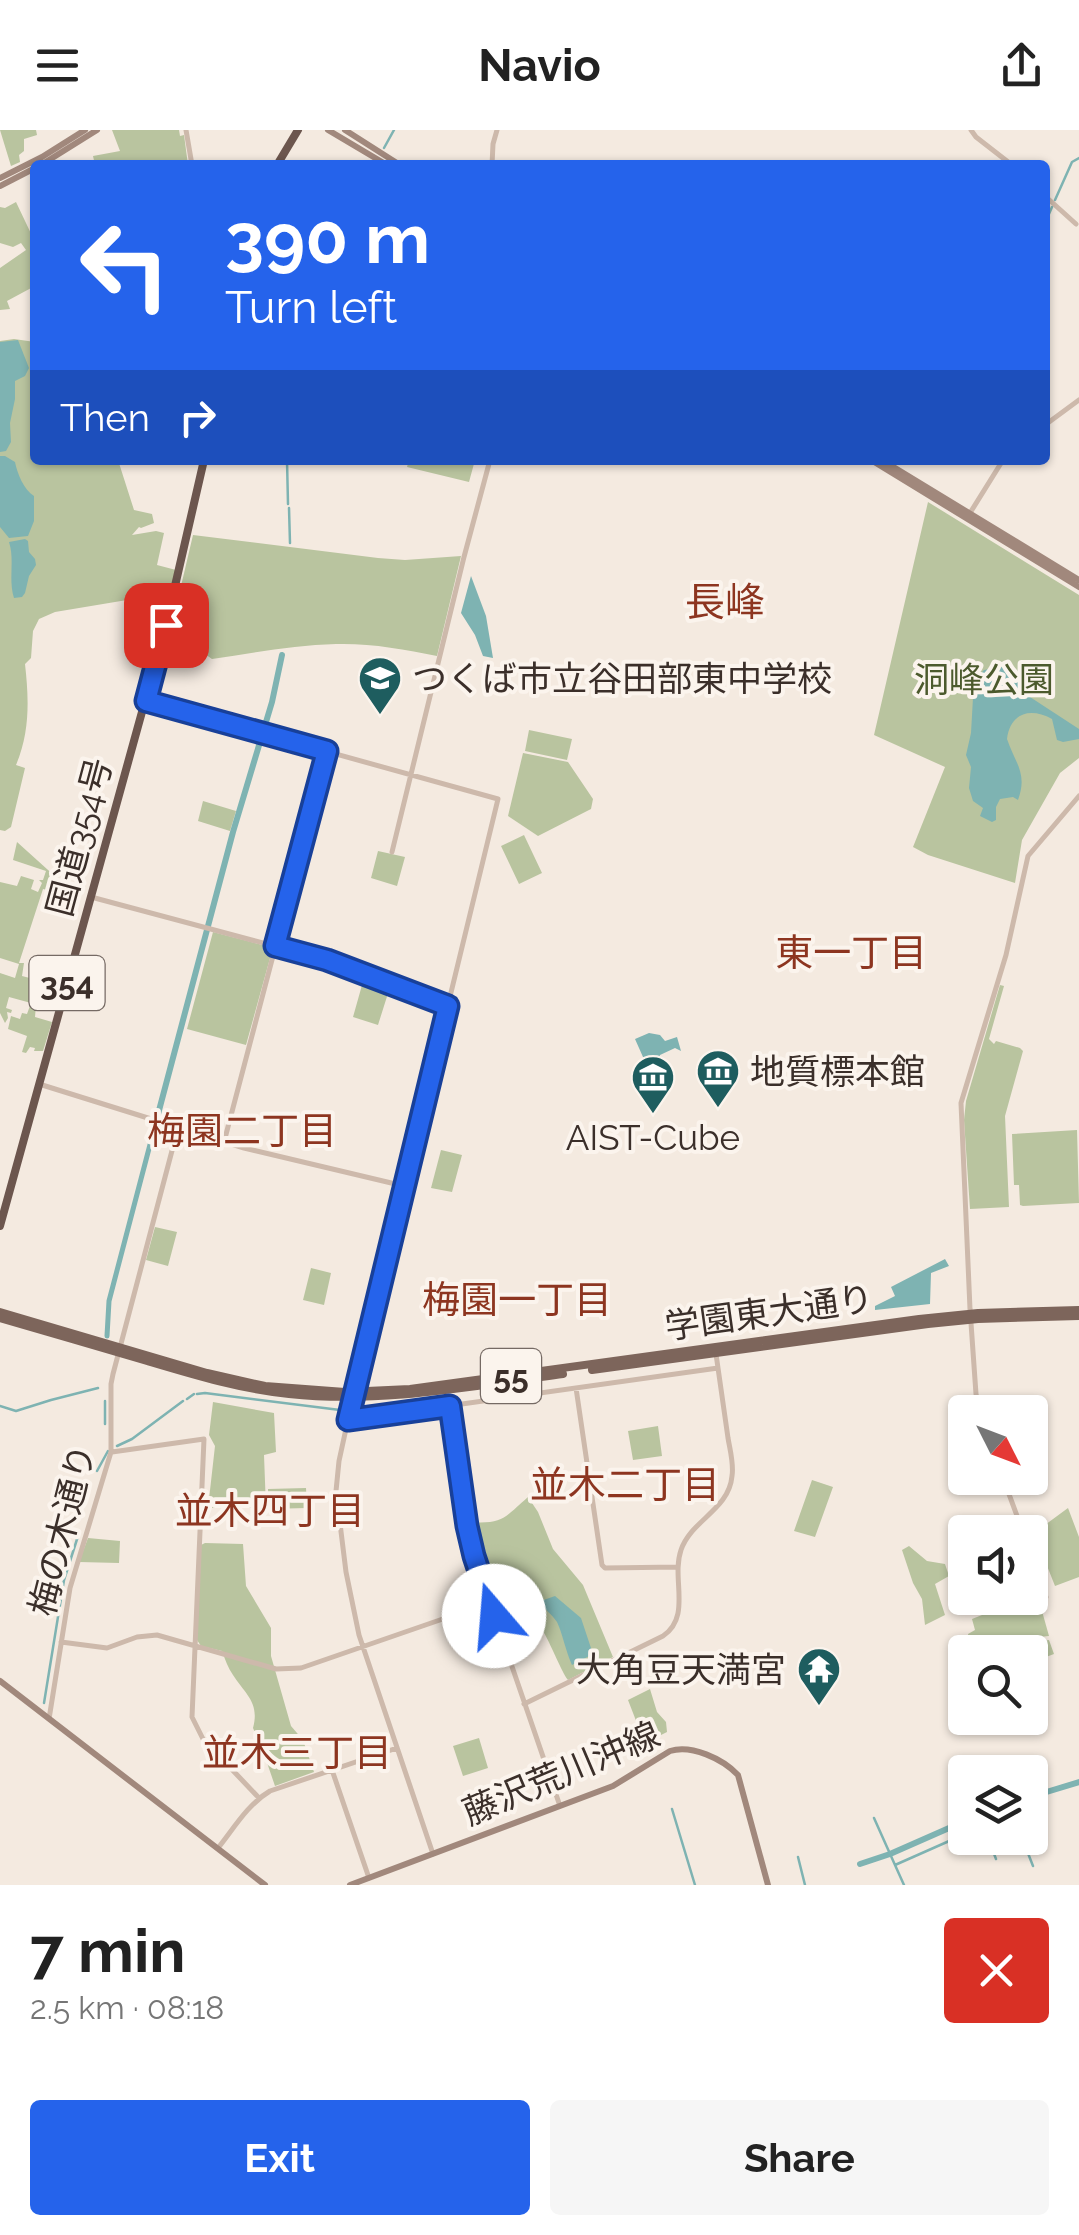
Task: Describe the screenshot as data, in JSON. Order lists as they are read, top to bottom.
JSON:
{
  "streets": {
    "highway": ["国道354号", "354"],
    "main road": ["学園東大通り", "55", "藤沢荒川沖線"],
    "street": ["梅の木通り"]
  },
  "crossings": [
    ["学園東大通り", "梅の木通り"]
  ],
  "districts": [
    "長峰",
    "東一丁目",
    "梅園二丁目",
    "梅園一丁目",
    "並木二丁目",
    "並木四丁目",
    "並木三丁目"
  ],
  "parks": ["洞峰公園"],
  "places": {
    "school or university": ["つくば市立谷田部東中学校"],
    "museum": ["地質標本館", "AIST-Cube"],
    "temple": ["大角豆天満宮"]
  },
  "north": "bottom right",
  "page": {
    "header": "Navio",
    "turn": ["390 m", "Turn left"],
    "then": "Then",
    "heading": ["7 min", "2.5 km · 08:18"],
    "buttons": ["Exit", "Share"]
  }
}
